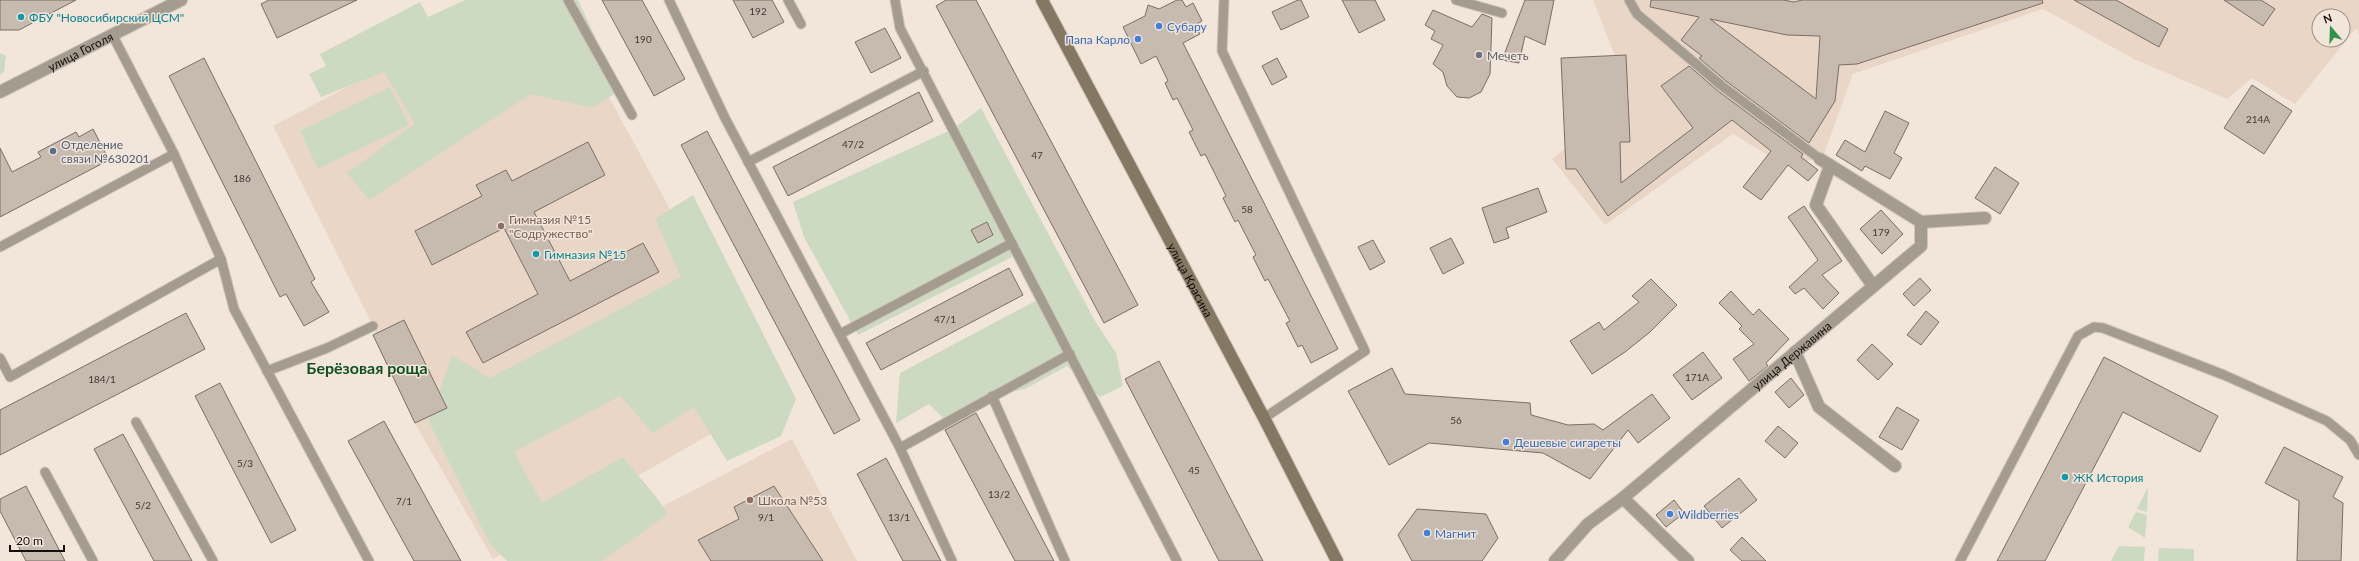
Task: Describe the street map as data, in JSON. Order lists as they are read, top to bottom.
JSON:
{
  "streets": {
    "main road": ["улица Красина"],
    "street": ["улица Гоголя", "улица Державина"]
  },
  "districts": ["Берёзовая роща"],
  "places": [
    "ФБУ \"Новосибирский ЦСМ\"",
    "Субару",
    "Папа Карло",
    "Мечеть",
    "Отделение связи №630201",
    "Гимназия №15 \"Содружество\"",
    "Гимназия №15",
    "Дешевые сигареты",
    "ЖК История",
    "Школа №53",
    "Wildberries",
    "Магнит"
  ],
  "house_numbers": [
    "192",
    "190",
    "214А",
    "47/2",
    "47",
    "186",
    "58",
    "179",
    "47/1",
    "171А",
    "184/1",
    "56",
    "5/3",
    "45",
    "13/2",
    "7/1",
    "5/2",
    "9/1",
    "13/1"
  ],
  "scale_bar": "20 m",
  "north": "top"
}
